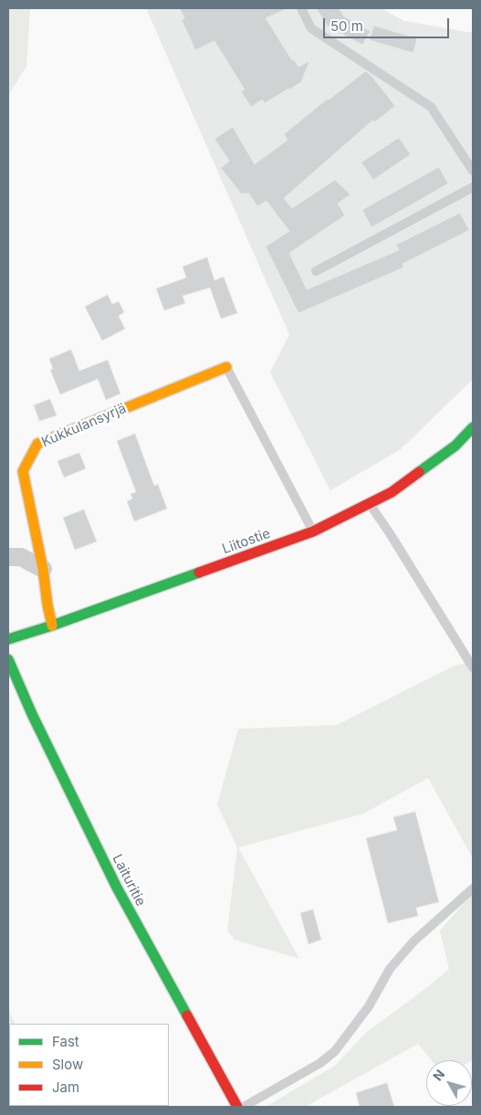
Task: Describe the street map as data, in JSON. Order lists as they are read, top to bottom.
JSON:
{
  "streets": {
    "street": ["Kukkulansyrjä", "Liitostie", "Laituritie"]
  },
  "crossings": [
    ["Kukkulansyrjä", "Liitostie"]
  ],
  "legend": ["Fast", "Slow", "Jam"],
  "scale_bar": "50 m",
  "north": "top left"
}
